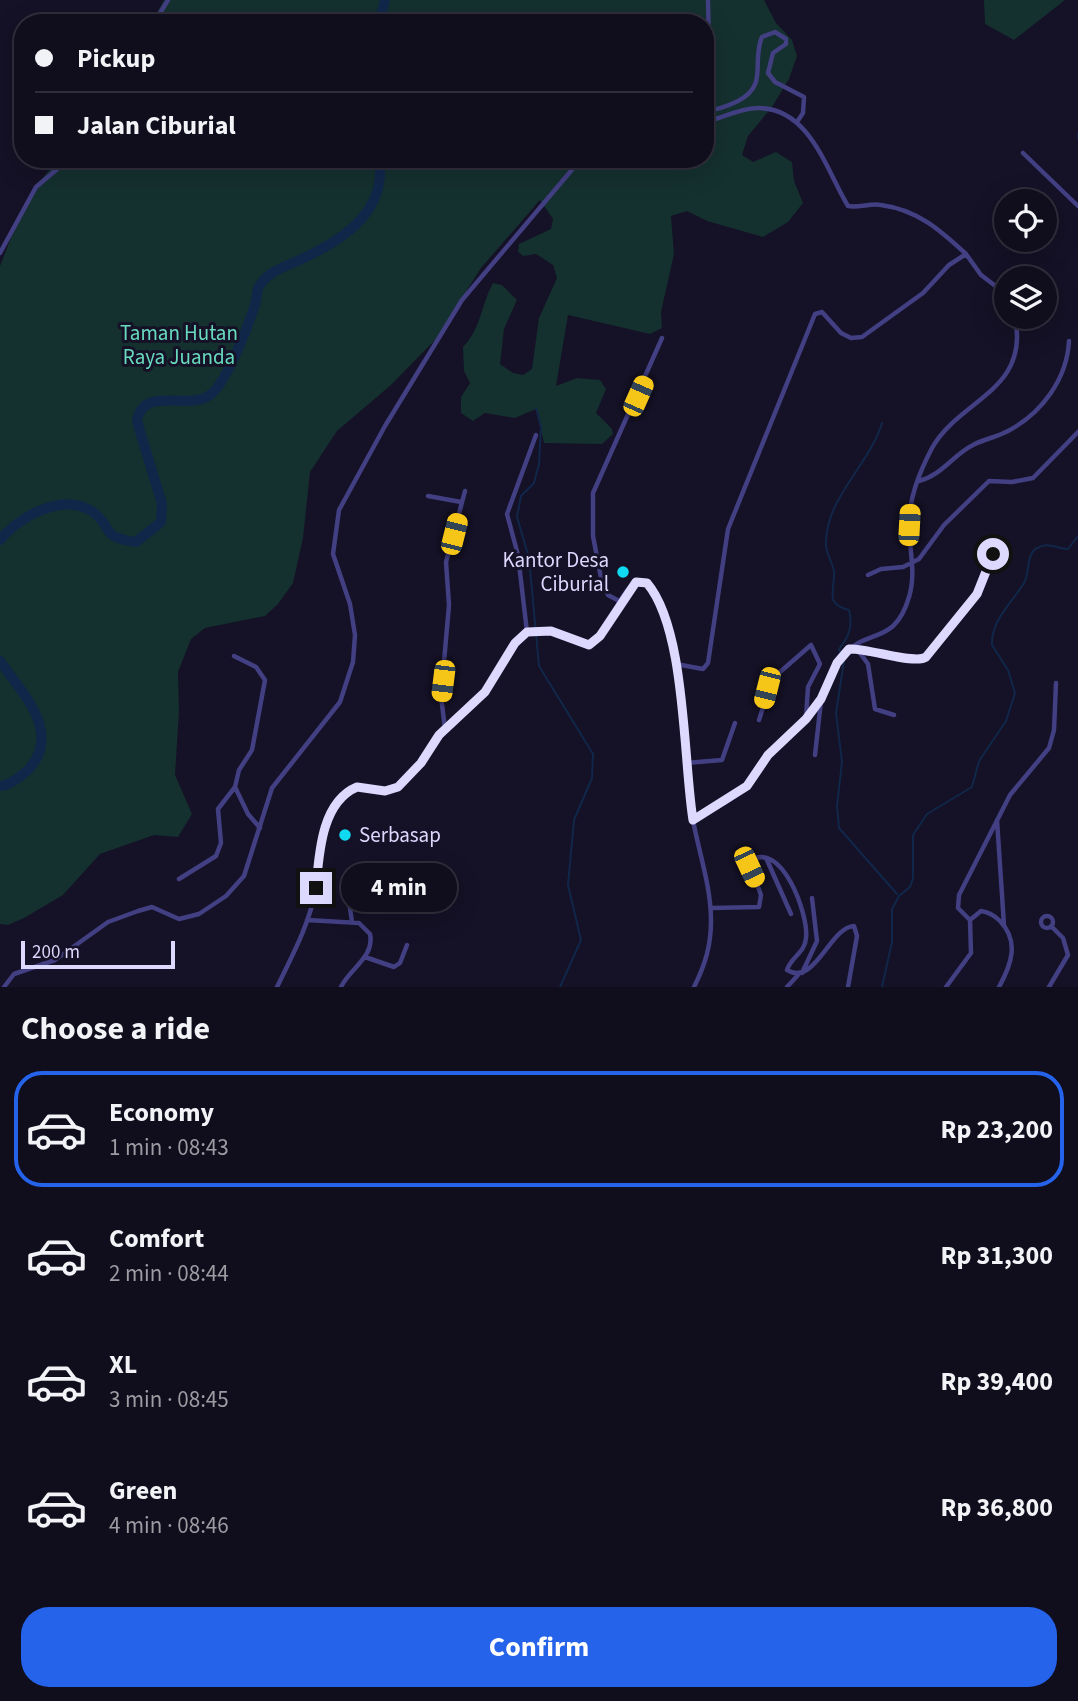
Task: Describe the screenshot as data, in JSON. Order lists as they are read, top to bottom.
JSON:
{
  "parks": ["Taman Hutan Raya Juanda"],
  "places": ["Kantor Desa Ciburial", "Serbasap"],
  "scale_bar": "200 m",
  "page": {
    "banner": ["Pickup", "Jalan Ciburial"],
    "bubble": "4 min",
    "scale": "200 m",
    "heading": "Choose a ride",
    "list": [
      {
        "name": "Economy",
        "note": "1 min · 08:43",
        "value": "Rp 23,200"
      },
      {
        "name": "Comfort",
        "note": "2 min · 08:44",
        "value": "Rp 31,300"
      },
      {
        "name": "XL",
        "note": "3 min · 08:45",
        "value": "Rp 39,400"
      },
      {
        "name": "Green",
        "note": "4 min · 08:46",
        "value": "Rp 36,800"
      }
    ],
    "buttons": "Confirm"
  }
}
